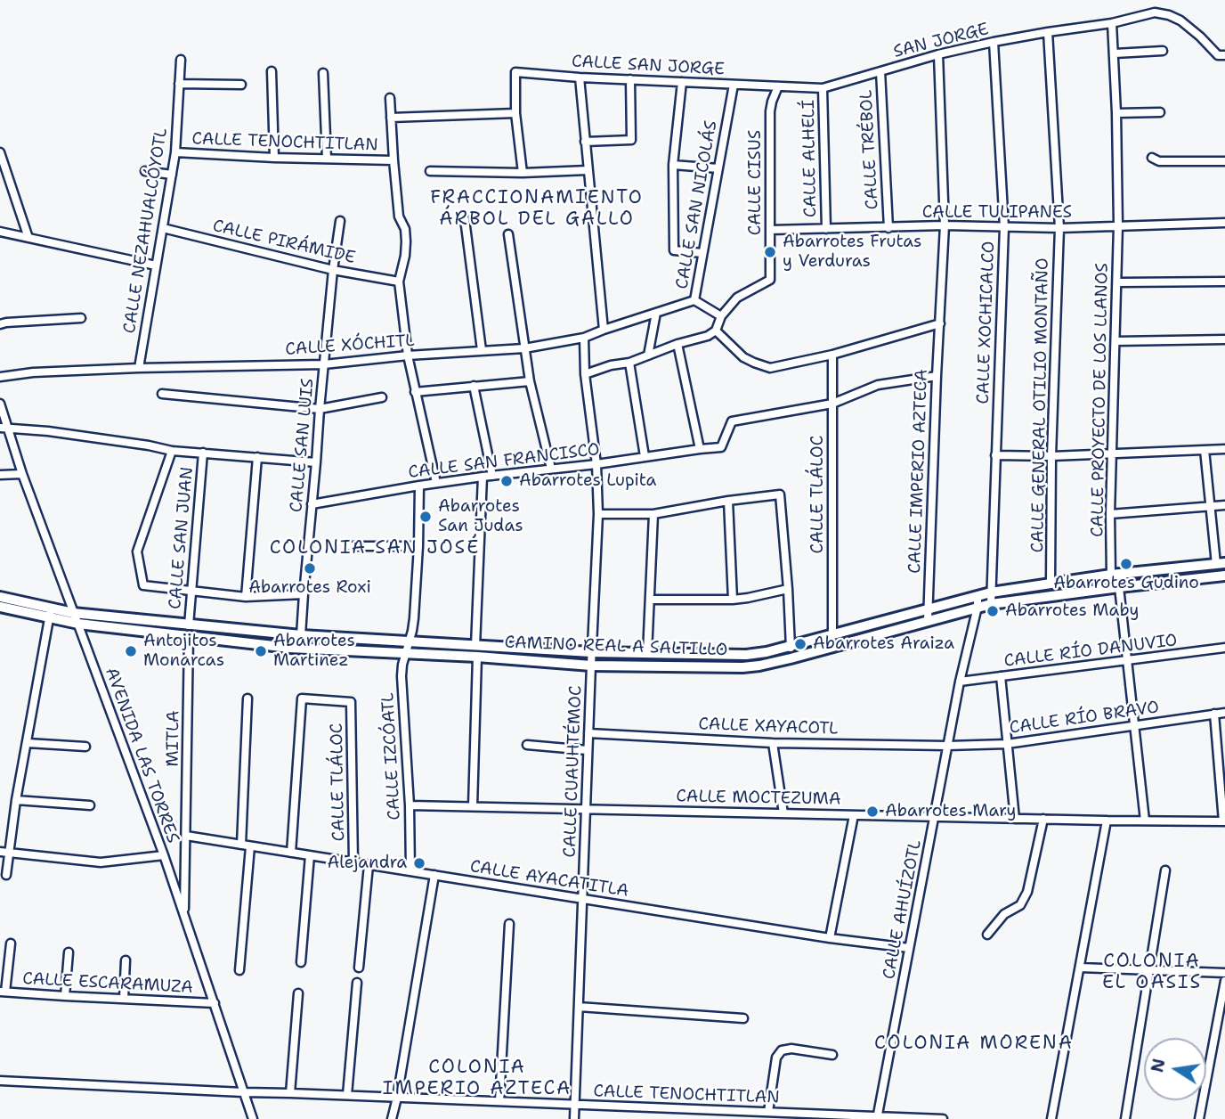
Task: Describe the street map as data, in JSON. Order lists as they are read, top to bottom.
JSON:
{
  "streets": {
    "street": [
      "SAN JORGE",
      "CALLE SAN JORGE",
      "CALLE TENOCHTITLAN",
      "CALLE TRÉBOL",
      "CALLE ALHELÍ",
      "CALLE CISUS",
      "CALLE SAN NICOLÁS",
      "CALLE TULIPANES",
      "CALLE NEZAHUALCÓYOTL",
      "CALLE PIRÁMIDE",
      "CALLE XOCHICALCO",
      "CALLE XÓCHITL",
      "CALLE PROYECTO DE LOS LLANOS",
      "CALLE GENERAL OTILIO MONTAÑO",
      "CALLE SAN LUIS",
      "CALLE SAN FRANCISCO",
      "CALLE IMPERIO AZTECA",
      "CALLE TLÁLOC",
      "CALLE SAN JUAN",
      "CAMINO REAL A SALTILLO",
      "CALLE RÍO DANUVIO",
      "CALLE RÍO BRAVO",
      "CALLE XAYACOTL",
      "MITLA",
      "AVENIDA LAS TORRES",
      "CALLE IZCÓATL",
      "CALLE CUAUHTÉMOC",
      "CALLE MOCTEZUMA",
      "CALLE AYACATITLA",
      "CALLE AHUÍZOTL",
      "CALLE ESCARAMUZA"
    ]
  },
  "crossings": [
    ["SAN JORGE", "CALLE SAN JORGE"],
    ["SAN JORGE", "CALLE TRÉBOL"],
    ["SAN JORGE", "CALLE ALHELÍ"],
    ["SAN JORGE", "CALLE CISUS"],
    ["SAN JORGE", "CALLE XOCHICALCO"],
    ["SAN JORGE", "CALLE PROYECTO DE LOS LLANOS"],
    ["SAN JORGE", "CALLE GENERAL OTILIO MONTAÑO"],
    ["SAN JORGE", "CALLE IMPERIO AZTECA"],
    ["CALLE SAN JORGE", "CALLE CISUS"],
    ["CALLE SAN JORGE", "CALLE SAN NICOLÁS"],
    ["CALLE TENOCHTITLAN", "CALLE NEZAHUALCÓYOTL"],
    ["CALLE TENOCHTITLAN", "AVENIDA LAS TORRES"],
    ["CALLE TENOCHTITLAN", "CALLE CUAUHTÉMOC"],
    ["CALLE TENOCHTITLAN", "CALLE AHUÍZOTL"],
    ["CALLE TRÉBOL", "CALLE TULIPANES"],
    ["CALLE ALHELÍ", "CALLE TULIPANES"],
    ["CALLE CISUS", "CALLE SAN NICOLÁS"],
    ["CALLE CISUS", "CALLE TULIPANES"],
    ["CALLE SAN NICOLÁS", "CALLE XÓCHITL"],
    ["CALLE TULIPANES", "CALLE XOCHICALCO"],
    ["CALLE TULIPANES", "CALLE PROYECTO DE LOS LLANOS"],
    ["CALLE TULIPANES", "CALLE GENERAL OTILIO MONTAÑO"],
    ["CALLE TULIPANES", "CALLE IMPERIO AZTECA"],
    ["CALLE NEZAHUALCÓYOTL", "CALLE PIRÁMIDE"],
    ["CALLE NEZAHUALCÓYOTL", "CALLE XÓCHITL"],
    ["CALLE PIRÁMIDE", "CALLE SAN LUIS"],
    ["CALLE XOCHICALCO", "CAMINO REAL A SALTILLO"],
    ["CALLE XÓCHITL", "CALLE SAN LUIS"],
    ["CALLE XÓCHITL", "CALLE CUAUHTÉMOC"],
    ["CALLE PROYECTO DE LOS LLANOS", "CAMINO REAL A SALTILLO"],
    ["CALLE GENERAL OTILIO MONTAÑO", "CAMINO REAL A SALTILLO"],
    ["CALLE SAN LUIS", "CALLE SAN FRANCISCO"],
    ["CALLE SAN LUIS", "CAMINO REAL A SALTILLO"],
    ["CALLE SAN FRANCISCO", "CALLE TLÁLOC"],
    ["CALLE SAN FRANCISCO", "CALLE IZCÓATL"],
    ["CALLE SAN FRANCISCO", "CALLE CUAUHTÉMOC"],
    ["CALLE IMPERIO AZTECA", "CAMINO REAL A SALTILLO"],
    ["CALLE TLÁLOC", "CAMINO REAL A SALTILLO"],
    ["CALLE TLÁLOC", "CALLE AYACATITLA"],
    ["CALLE SAN JUAN", "CAMINO REAL A SALTILLO"],
    ["CAMINO REAL A SALTILLO", "MITLA"],
    ["CAMINO REAL A SALTILLO", "AVENIDA LAS TORRES"],
    ["CAMINO REAL A SALTILLO", "CALLE IZCÓATL"],
    ["CAMINO REAL A SALTILLO", "CALLE CUAUHTÉMOC"],
    ["CAMINO REAL A SALTILLO", "CALLE AHUÍZOTL"],
    ["CALLE RÍO DANUVIO", "CALLE AHUÍZOTL"],
    ["CALLE RÍO BRAVO", "CALLE XAYACOTL"],
    ["CALLE RÍO BRAVO", "CALLE AHUÍZOTL"],
    ["CALLE XAYACOTL", "CALLE CUAUHTÉMOC"],
    ["CALLE XAYACOTL", "CALLE AHUÍZOTL"],
    ["MITLA", "AVENIDA LAS TORRES"],
    ["MITLA", "CALLE AYACATITLA"],
    ["AVENIDA LAS TORRES", "CALLE ESCARAMUZA"],
    ["CALLE IZCÓATL", "CALLE MOCTEZUMA"],
    ["CALLE IZCÓATL", "CALLE AYACATITLA"],
    ["CALLE CUAUHTÉMOC", "CALLE MOCTEZUMA"],
    ["CALLE CUAUHTÉMOC", "CALLE AYACATITLA"],
    ["CALLE MOCTEZUMA", "CALLE AHUÍZOTL"],
    ["CALLE AYACATITLA", "CALLE AHUÍZOTL"]
  ],
  "districts": [
    "FRACCIONAMIENTO ÁRBOL DEL GALLO",
    "COLONIA SAN JOSÉ",
    "COLONIA EL OASIS",
    "COLONIA MORENA",
    "COLONIA IMPERIO AZTECA"
  ],
  "places": [
    "Abarrotes Frutas y Verduras",
    "Abarrotes Lupita",
    "Abarrotes San Judas",
    "Abarrotes Gudino",
    "Abarrotes Roxi",
    "Abarrotes Maby",
    "Abarrotes Araiza",
    "Antojitos Monarcas",
    "Abarrotes Martinez",
    "Abarrotes Mary",
    "Alejandra"
  ],
  "north": "left"
}
